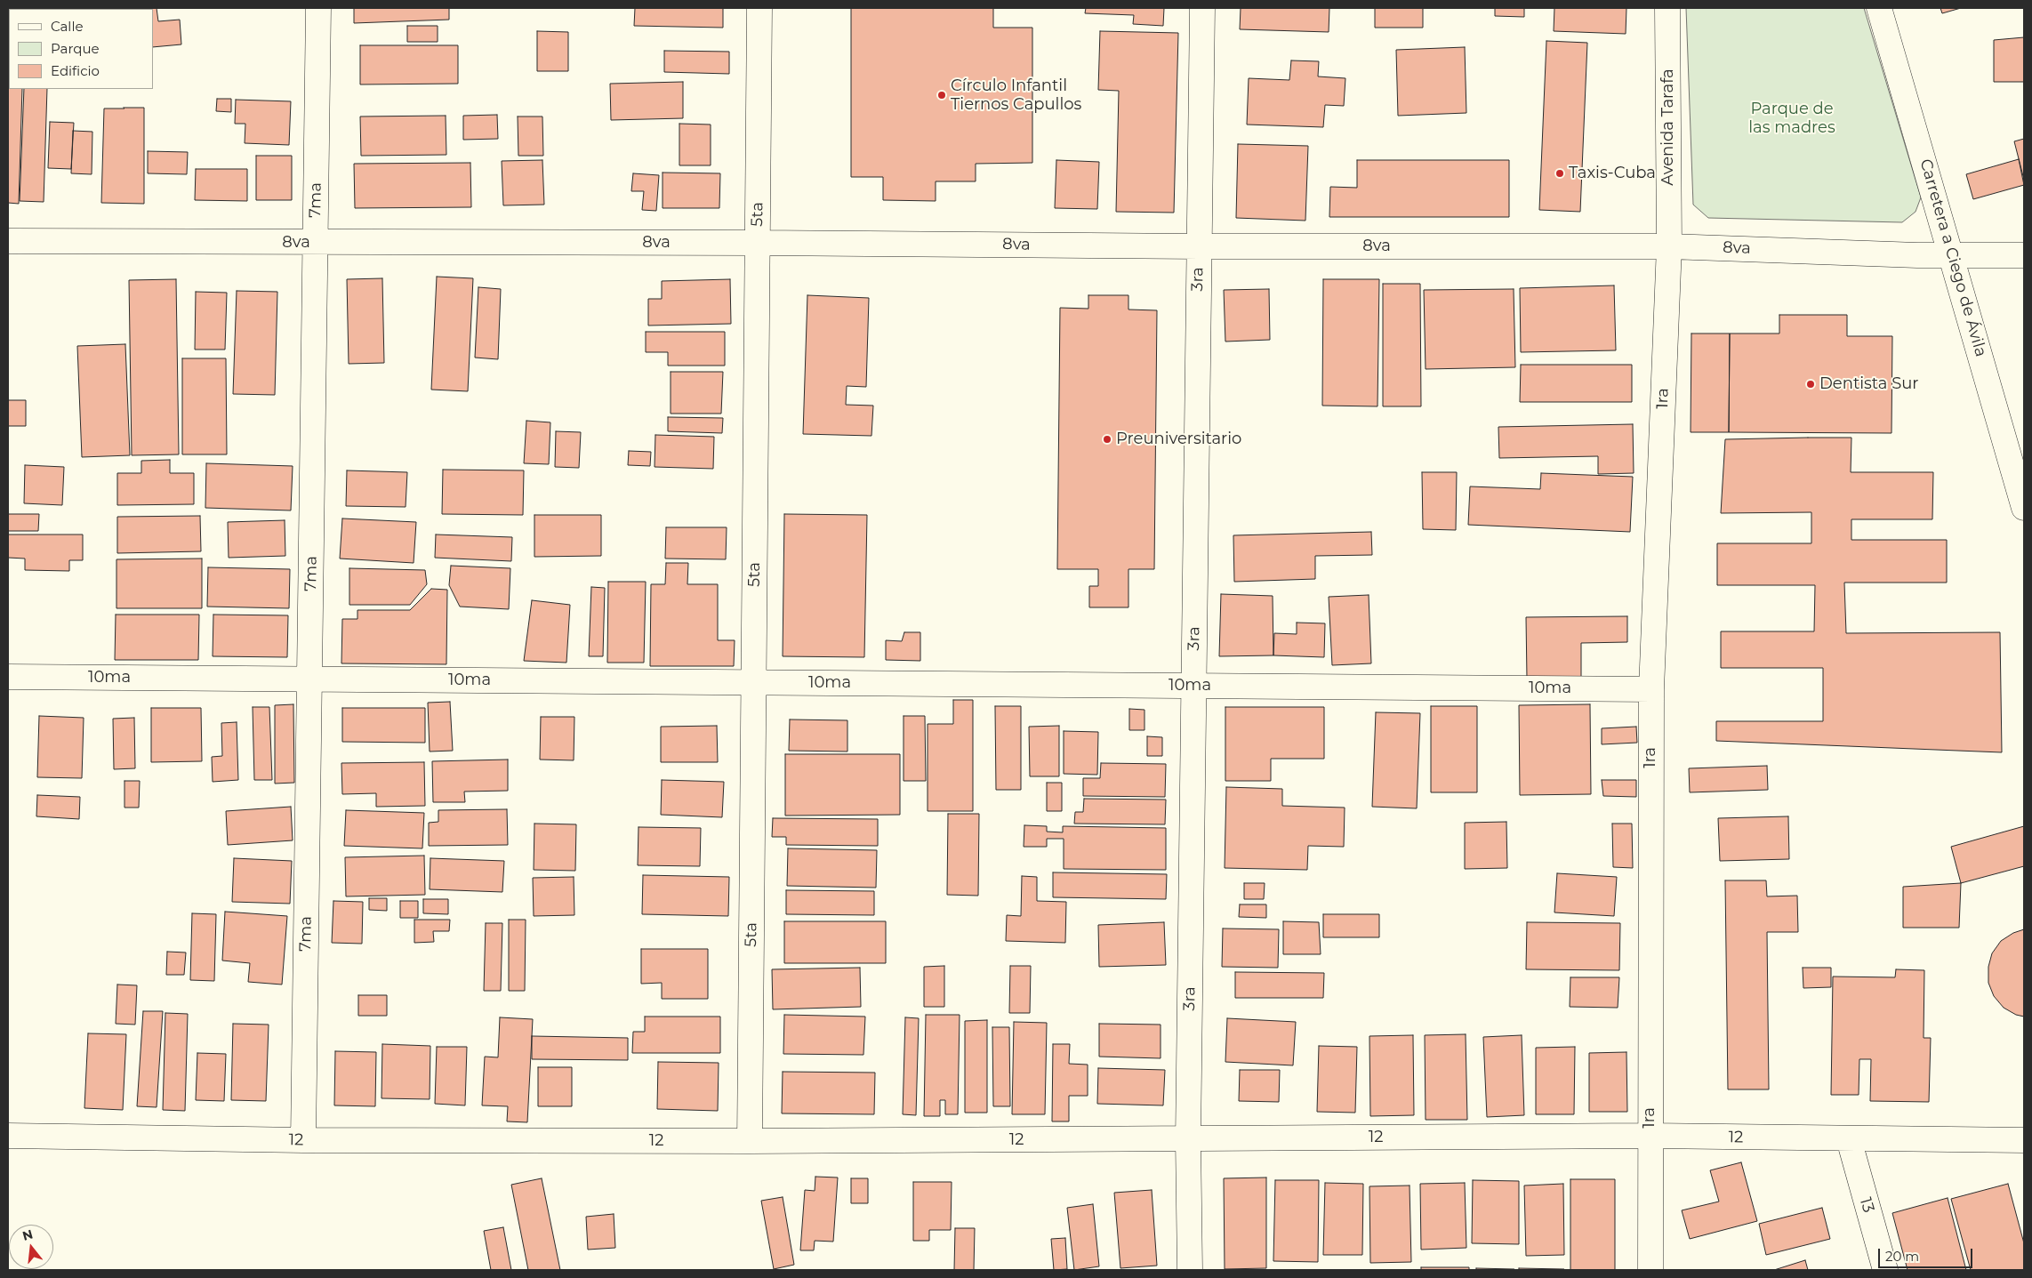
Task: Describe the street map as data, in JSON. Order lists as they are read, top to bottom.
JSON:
{
  "streets": {
    "street": [
      "Avenida Tarafa",
      "7ma",
      "5ta",
      "8va",
      "Carretera a Ciego de Ávila",
      "3ra",
      "1ra",
      "10ma",
      "12",
      "13"
    ]
  },
  "crossings": [
    ["Avenida Tarafa", "8va"],
    ["Avenida Tarafa", "1ra"],
    ["7ma", "8va"],
    ["7ma", "10ma"],
    ["7ma", "12"],
    ["5ta", "8va"],
    ["5ta", "10ma"],
    ["5ta", "12"],
    ["8va", "Carretera a Ciego de Ávila"],
    ["8va", "3ra"],
    ["8va", "1ra"],
    ["3ra", "10ma"],
    ["3ra", "12"],
    ["1ra", "10ma"],
    ["1ra", "12"],
    ["12", "13"]
  ],
  "parks": ["Parque de las madres"],
  "places": [
    "Círculo Infantil Tiernos Capullos",
    "Taxis-Cuba",
    "Dentista Sur",
    "Preuniversitario"
  ],
  "legend": ["Calle", "Parque", "Edificio"],
  "scale_bar": "20 m",
  "north": "top"
}
